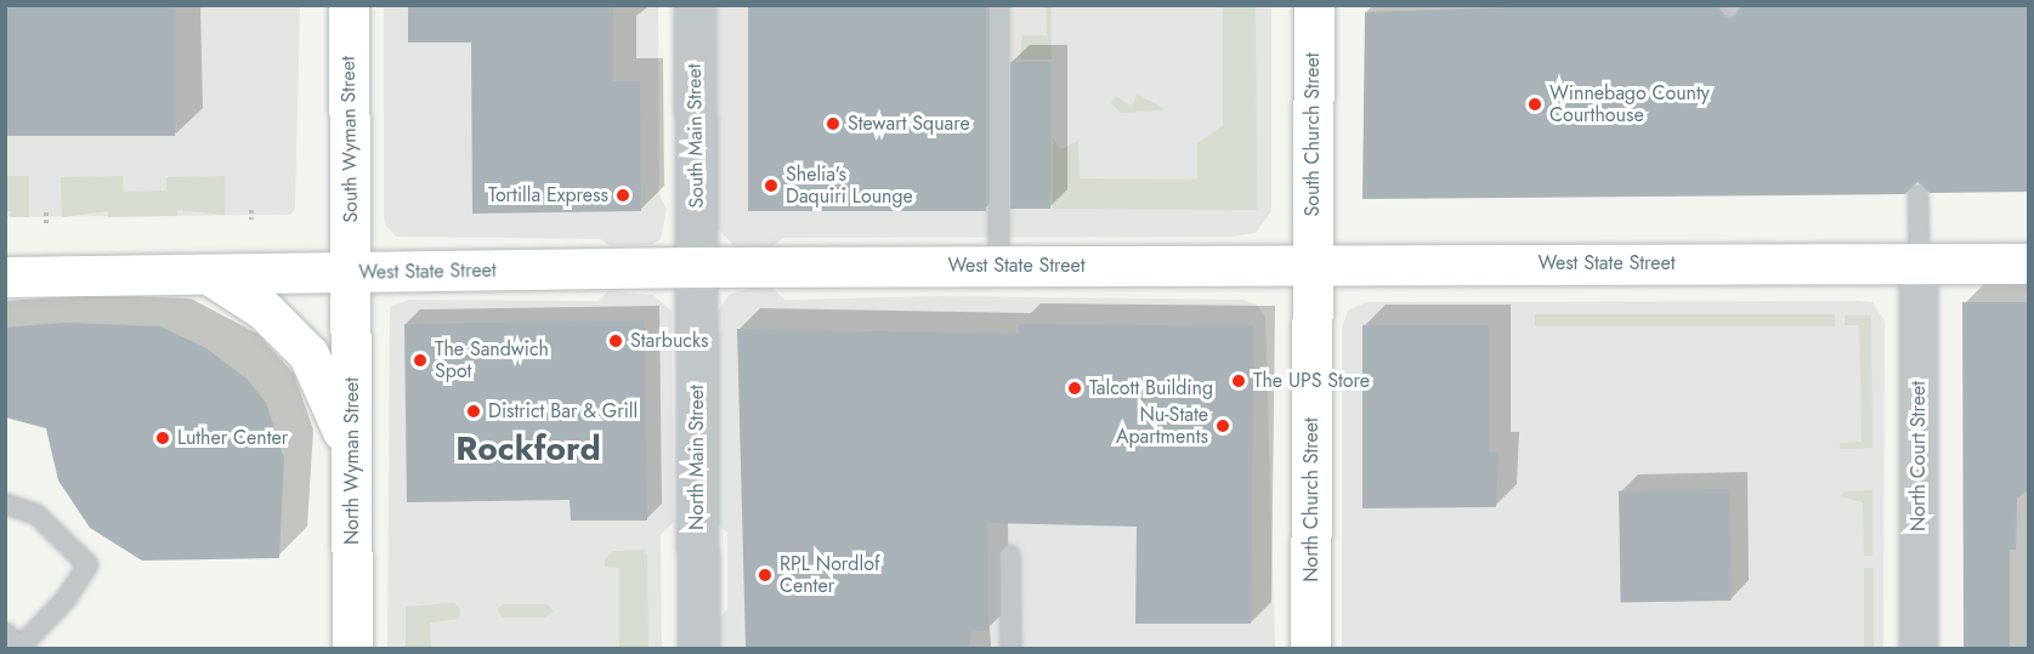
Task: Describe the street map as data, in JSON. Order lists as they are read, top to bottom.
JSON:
{
  "streets": {
    "main road": [
      "South Church Street",
      "South Wyman Street",
      "West State Street",
      "North Wyman Street",
      "North Church Street"
    ],
    "street": ["South Main Street", "North Court Street", "North Main Street"]
  },
  "crossings": [
    ["South Church Street", "West State Street"],
    ["South Church Street", "North Church Street"],
    ["South Main Street", "West State Street"],
    ["South Main Street", "North Main Street"],
    ["South Wyman Street", "West State Street"],
    ["South Wyman Street", "North Wyman Street"],
    ["West State Street", "North Court Street"],
    ["West State Street", "North Main Street"],
    ["West State Street", "North Wyman Street"],
    ["West State Street", "North Church Street"]
  ],
  "districts": ["Rockford"],
  "places": [
    "Winnebago County Courthouse",
    "Stewart Square",
    "Shelia's Daquiri Lounge",
    "Tortilla Express",
    "Starbucks",
    "The Sandwich Spot",
    "The UPS Store",
    "Talcott Building",
    "District Bar & Grill",
    "Nu-State Apartments",
    "Luther Center",
    "RPL Nordlof Center"
  ]
}
